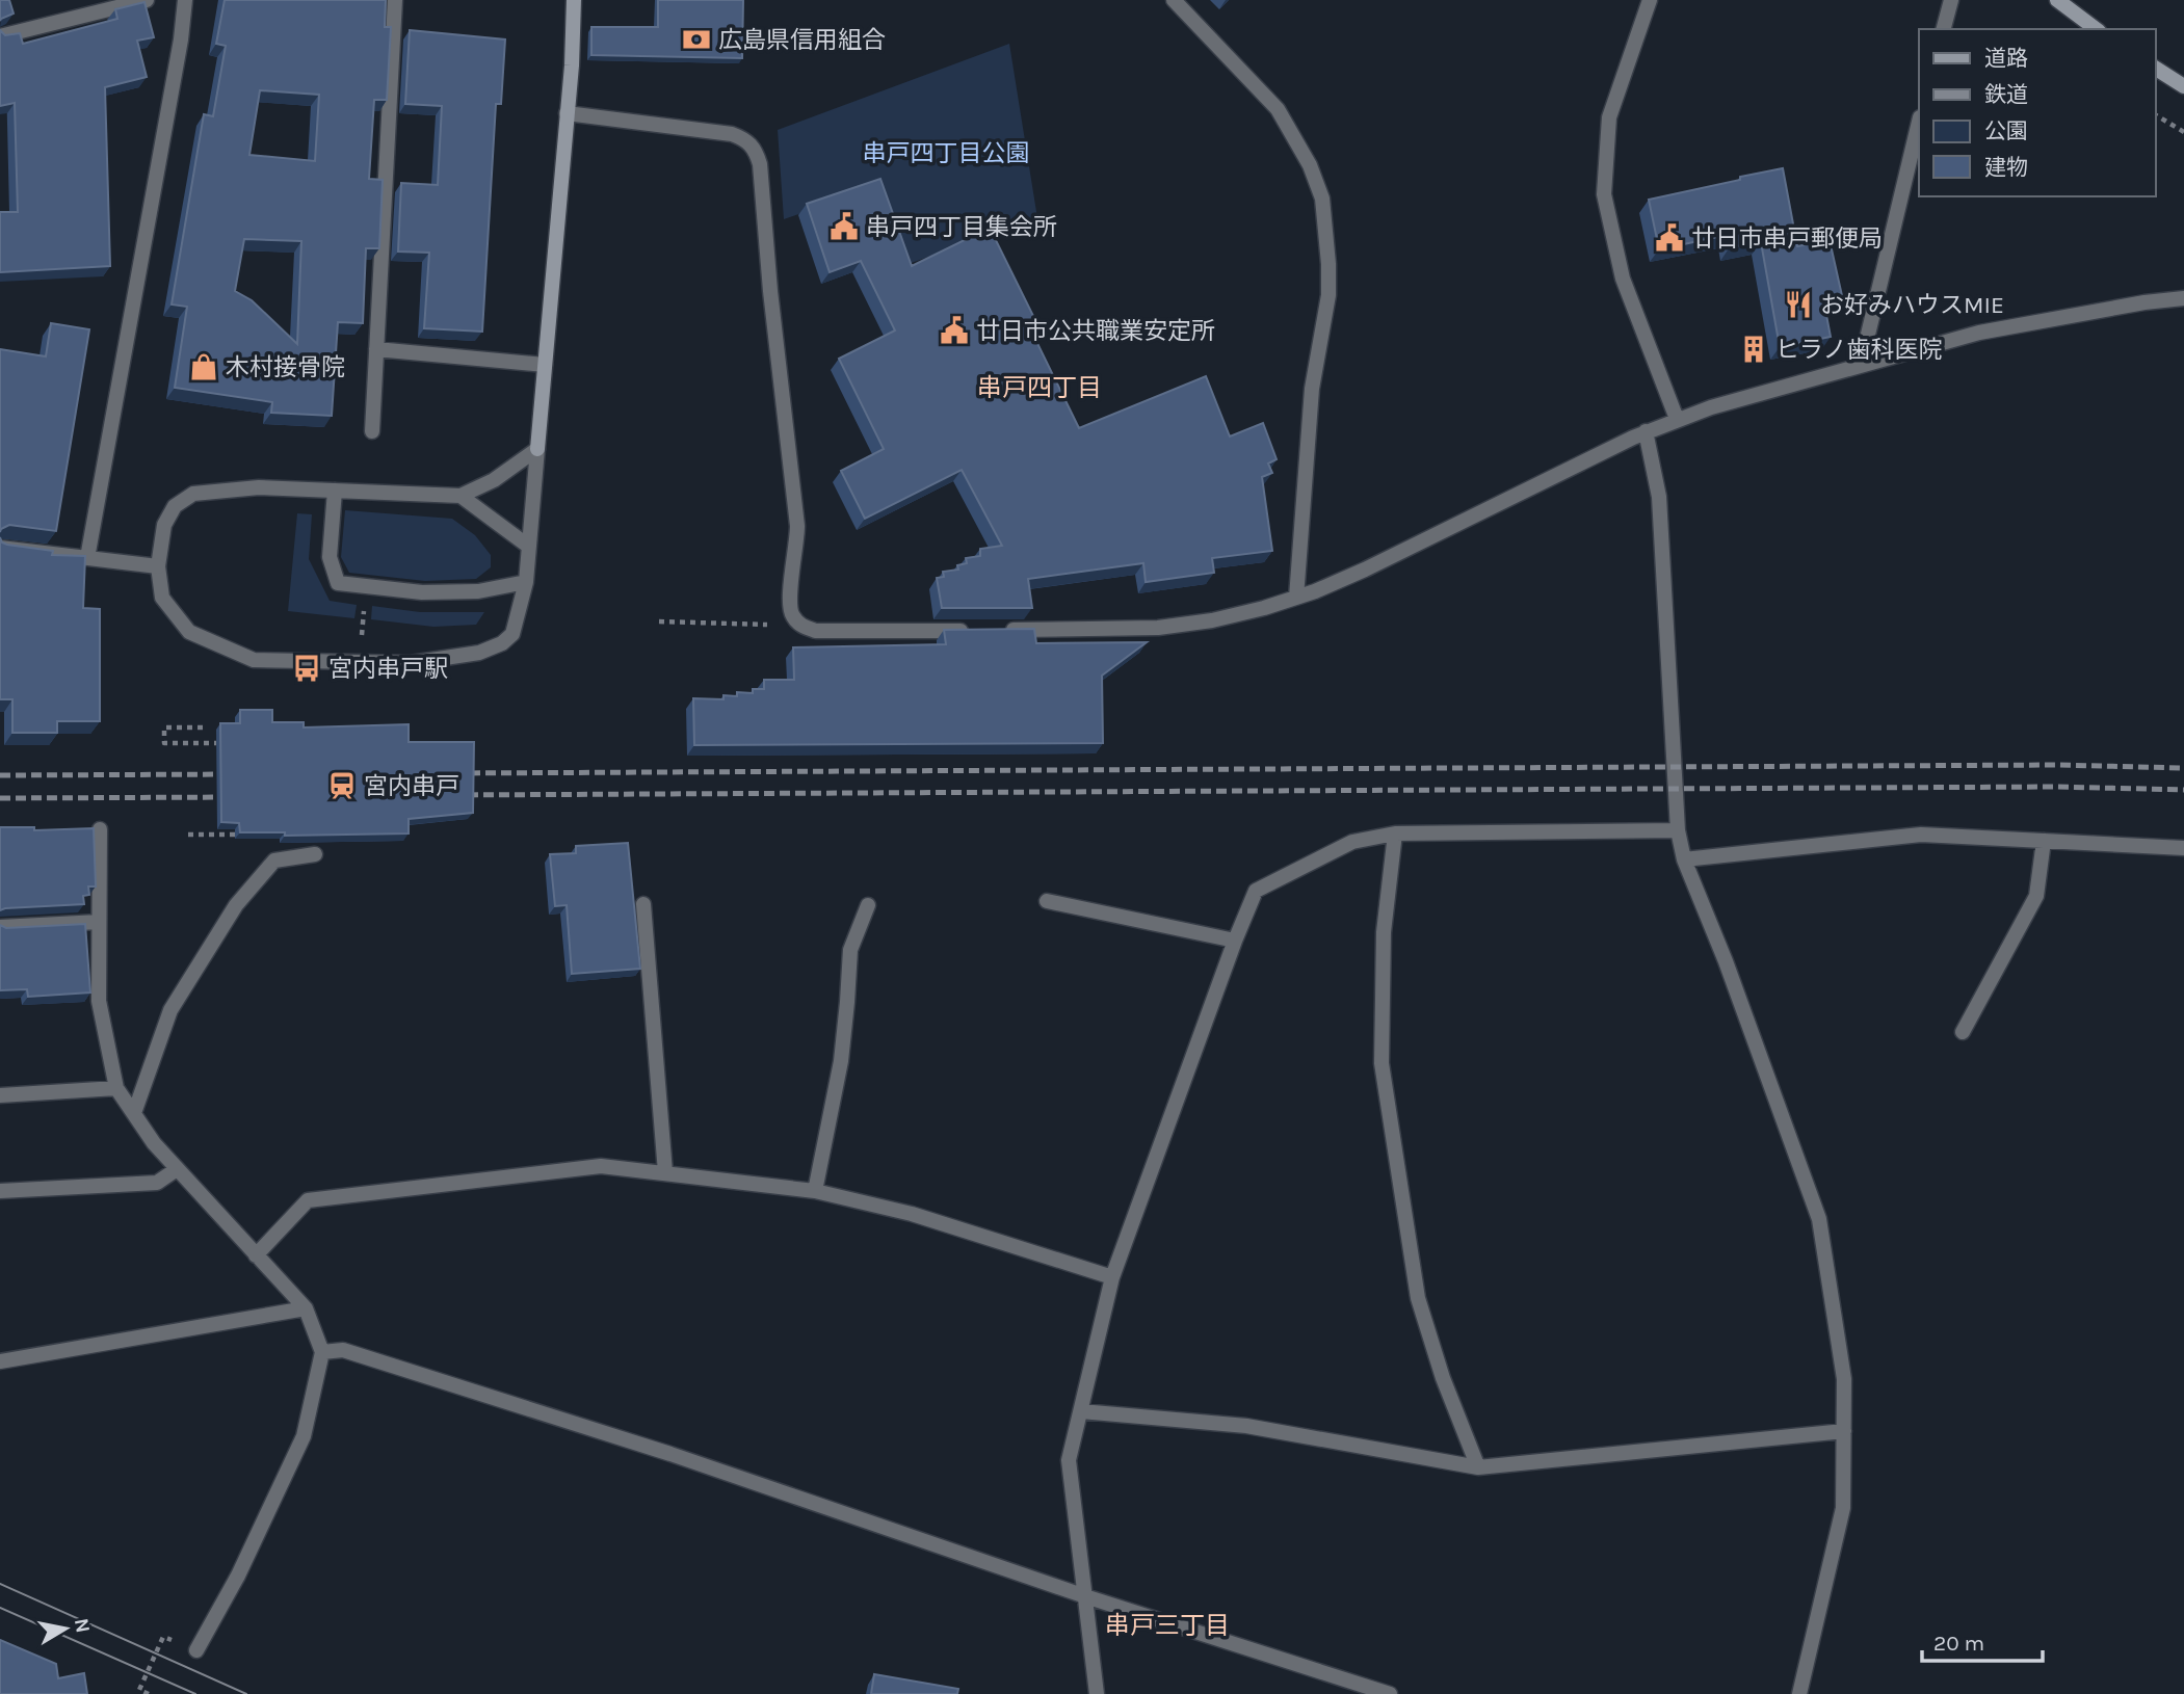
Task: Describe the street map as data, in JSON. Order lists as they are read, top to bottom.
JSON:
{
  "districts": ["串戸四丁目", "串戸三丁目"],
  "parks": ["串戸四丁目公園"],
  "places": {
    "bank": ["広島県信用組合"],
    "public building": ["串戸四丁目集会所", "廿日市串戸郵便局", "廿日市公共職業安定所"],
    "restaurant": ["お好みハウスMIE"],
    "building": ["ヒラノ歯科医院"],
    "shop": ["木村接骨院"],
    "bus stop": ["宮内串戸駅"],
    "station": ["宮内串戸"]
  },
  "legend": [
    "道路",
    "鉄道",
    "公園",
    "建物"
  ],
  "scale_bar": "20 m",
  "north": "right"
}
